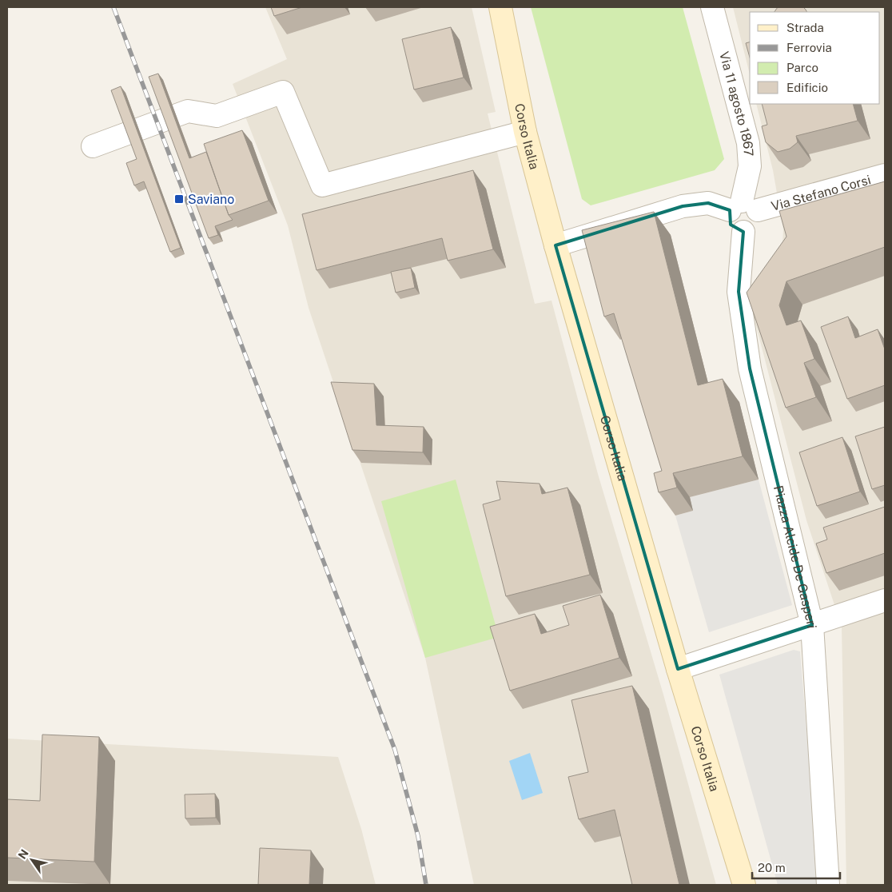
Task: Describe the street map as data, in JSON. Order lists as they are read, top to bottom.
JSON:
{
  "streets": {
    "main road": ["Corso Italia"],
    "street": ["Via 11 agosto 1867", "Via Stefano Corsi", "Piazza Alcide De Gasperi"]
  },
  "crossings": [
    ["Via 11 agosto 1867", "Via Stefano Corsi"],
    ["Via 11 agosto 1867", "Piazza Alcide De Gasperi"],
    ["Via Stefano Corsi", "Piazza Alcide De Gasperi"]
  ],
  "places": {
    "transit": ["Saviano"]
  },
  "legend": [
    "Strada",
    "Ferrovia",
    "Parco",
    "Edificio"
  ],
  "scale_bar": "20 m",
  "north": "top left"
}
